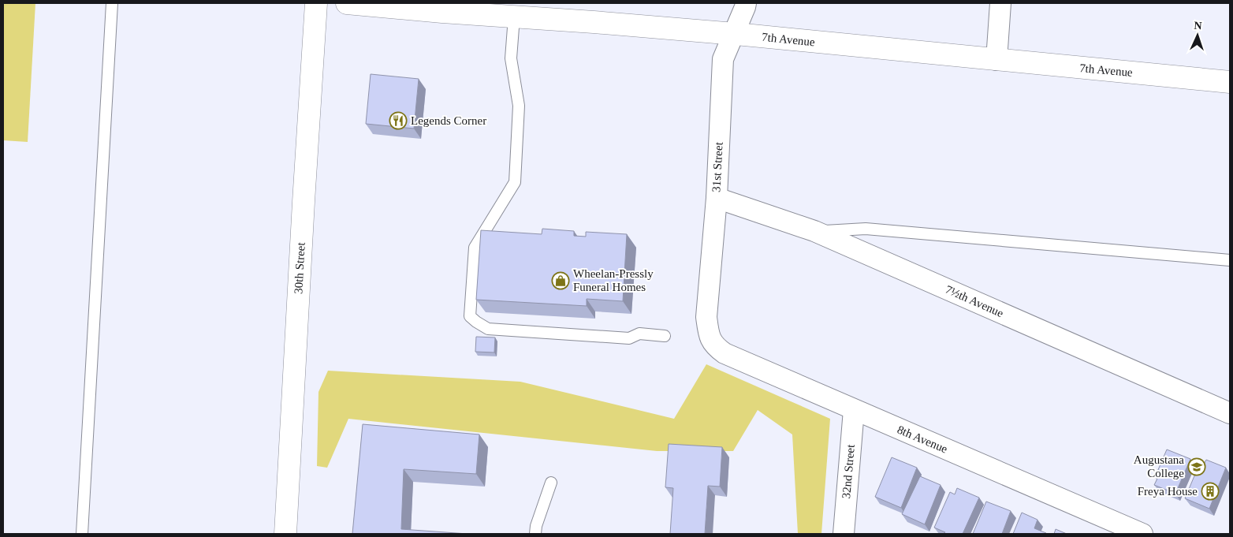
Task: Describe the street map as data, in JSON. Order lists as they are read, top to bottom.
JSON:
{
  "streets": {
    "street": [
      "7th Avenue",
      "31st Street",
      "30th Street",
      "7½th Avenue",
      "8th Avenue",
      "32nd Street"
    ]
  },
  "crossings": [
    ["7th Avenue", "31st Street"],
    ["31st Street", "7½th Avenue"],
    ["31st Street", "8th Avenue"],
    ["8th Avenue", "32nd Street"]
  ],
  "places": {
    "restaurant": ["Legends Corner"],
    "shop": ["Wheelan-Pressly Funeral Homes"],
    "school or university": ["Augustana College"],
    "building": ["Freya House"]
  },
  "north": "top"
}
